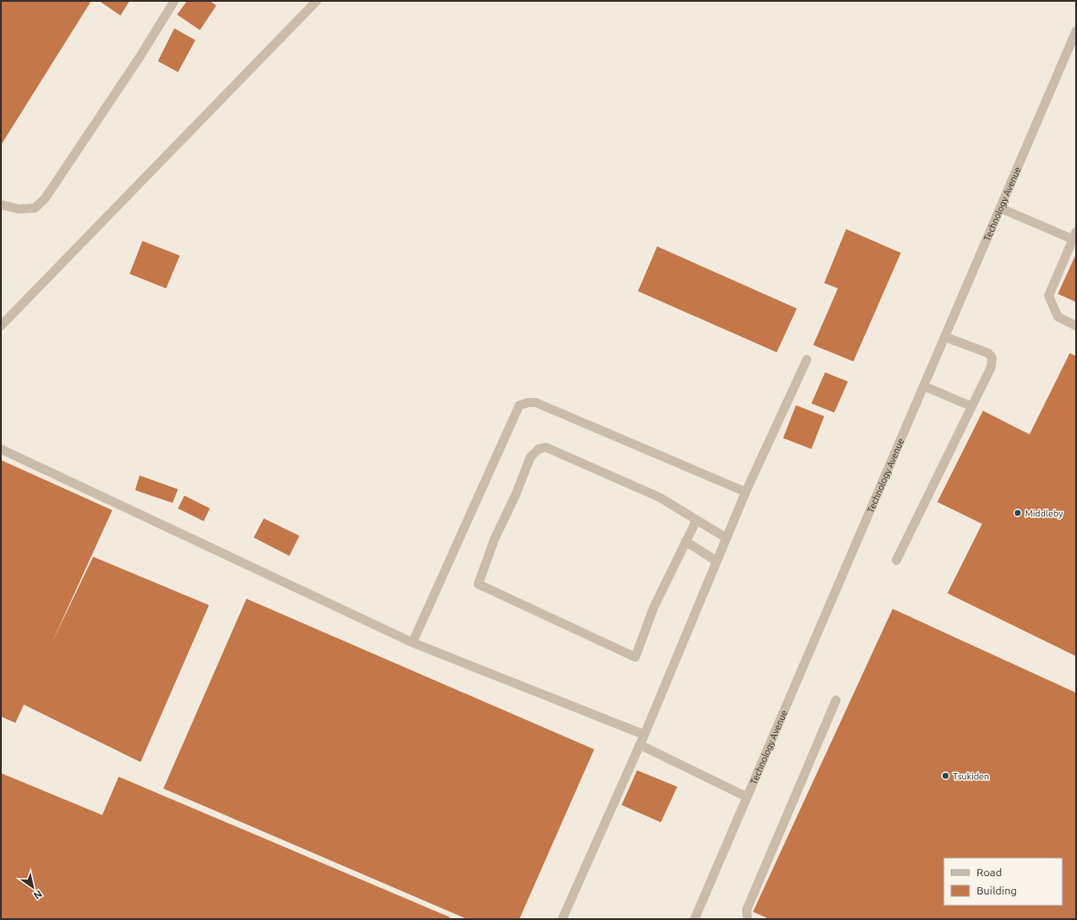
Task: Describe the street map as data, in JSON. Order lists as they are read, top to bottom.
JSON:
{
  "streets": {
    "street": ["Technology Avenue"]
  },
  "places": ["Middleby", "Tsukiden"],
  "legend": ["Road", "Building"],
  "north": "bottom right"
}
